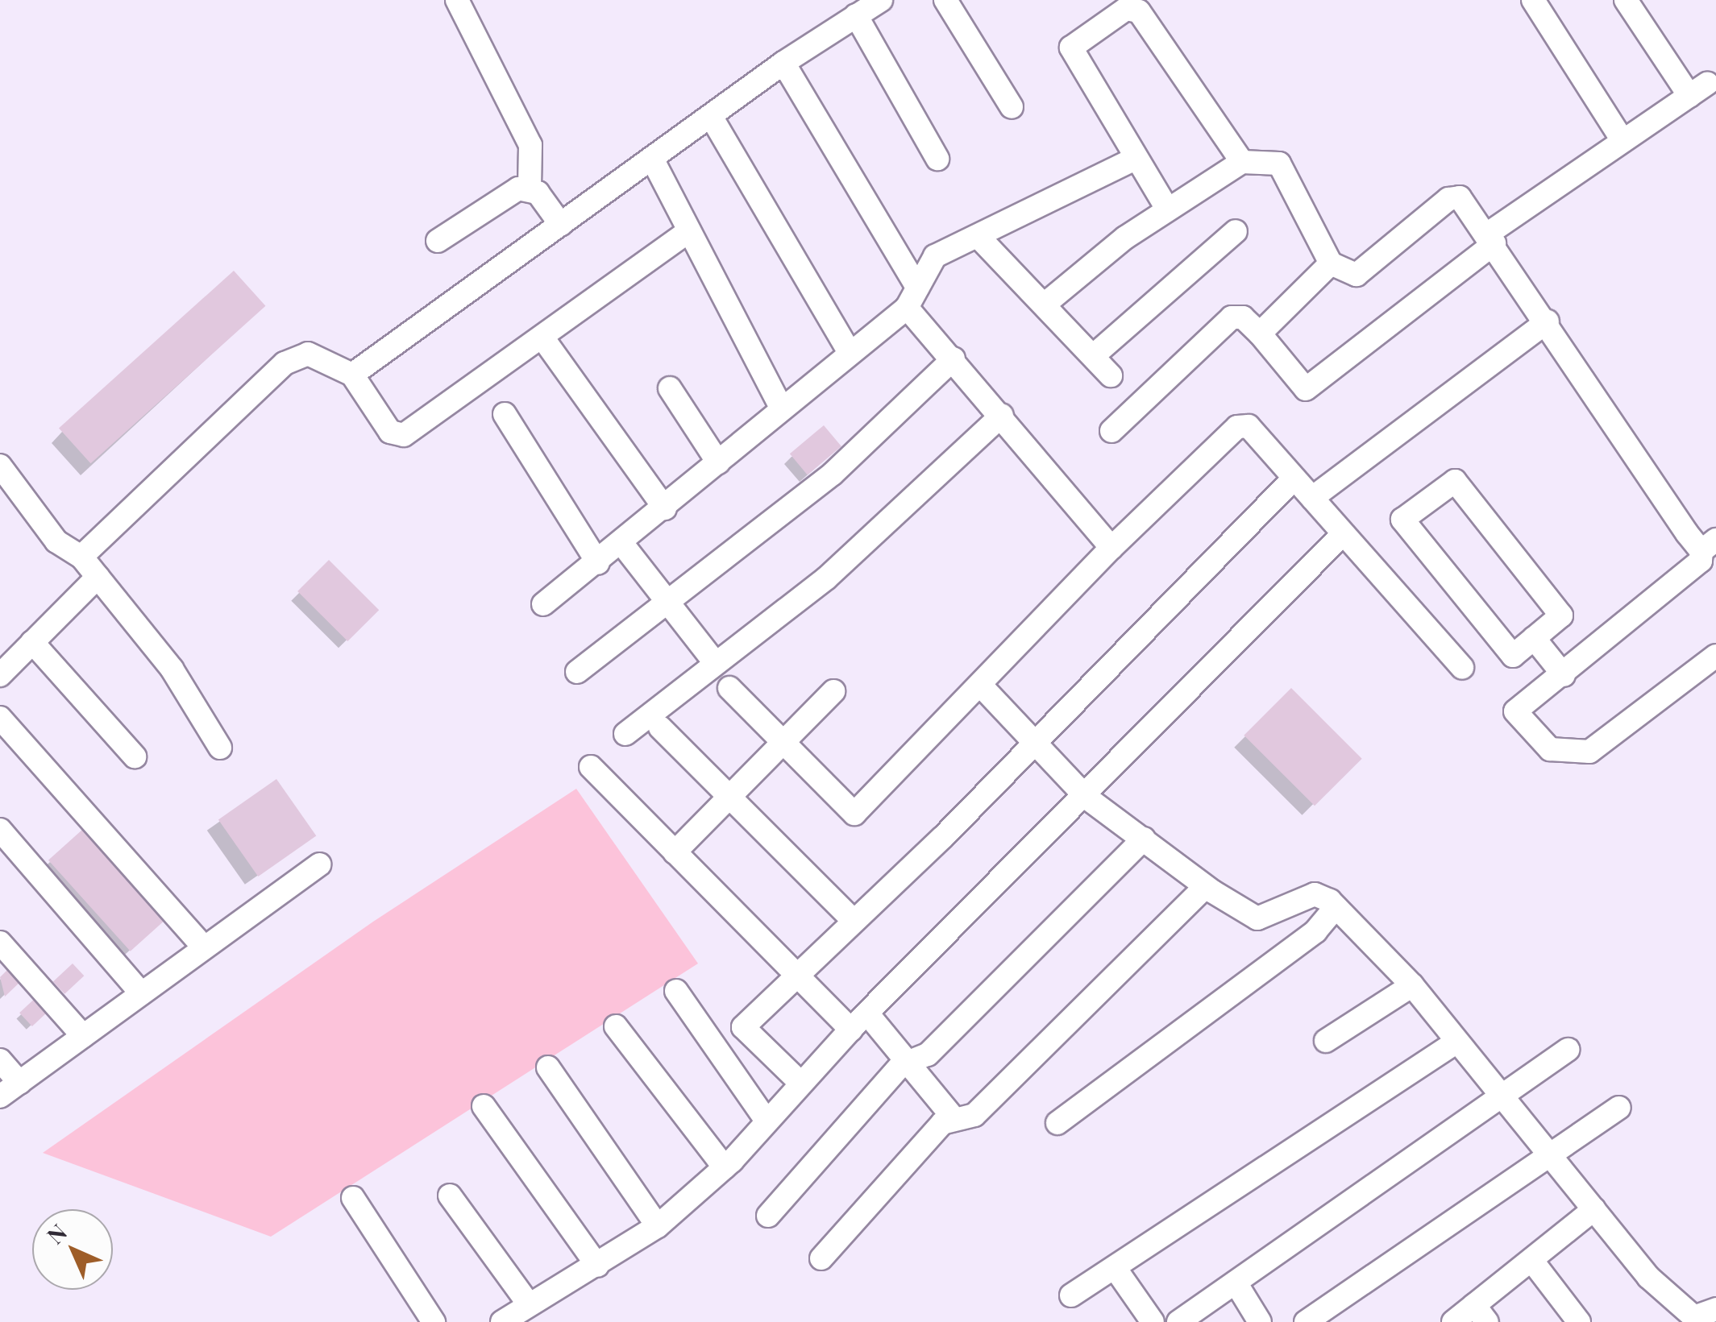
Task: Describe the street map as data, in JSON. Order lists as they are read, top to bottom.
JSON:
{
  "north": "top left"
}
